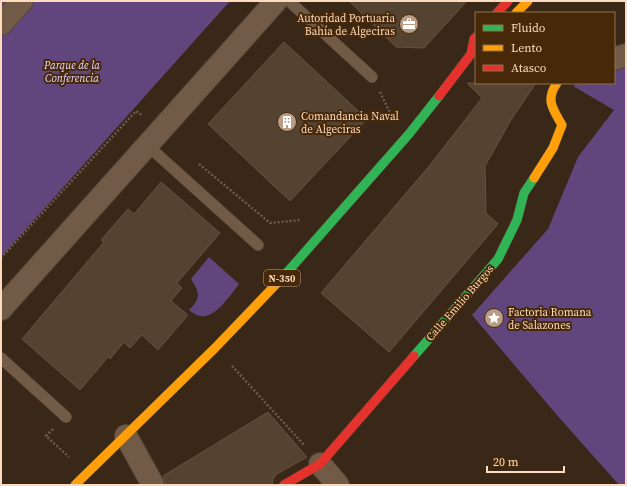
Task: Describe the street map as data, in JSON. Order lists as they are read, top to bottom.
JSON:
{
  "streets": {
    "main road": ["N-350", "Calle Emilio Burgos"]
  },
  "parks": ["Parque de la Conferencia"],
  "places": {
    "office": ["Autoridad Portuaria Bahía de Algeciras"],
    "building": ["Comandancia Naval de Algeciras"],
    "place": ["Factoria Romana de Salazones"]
  },
  "legend": ["Fluido", "Lento", "Atasco"],
  "scale_bar": "20 m"
}
